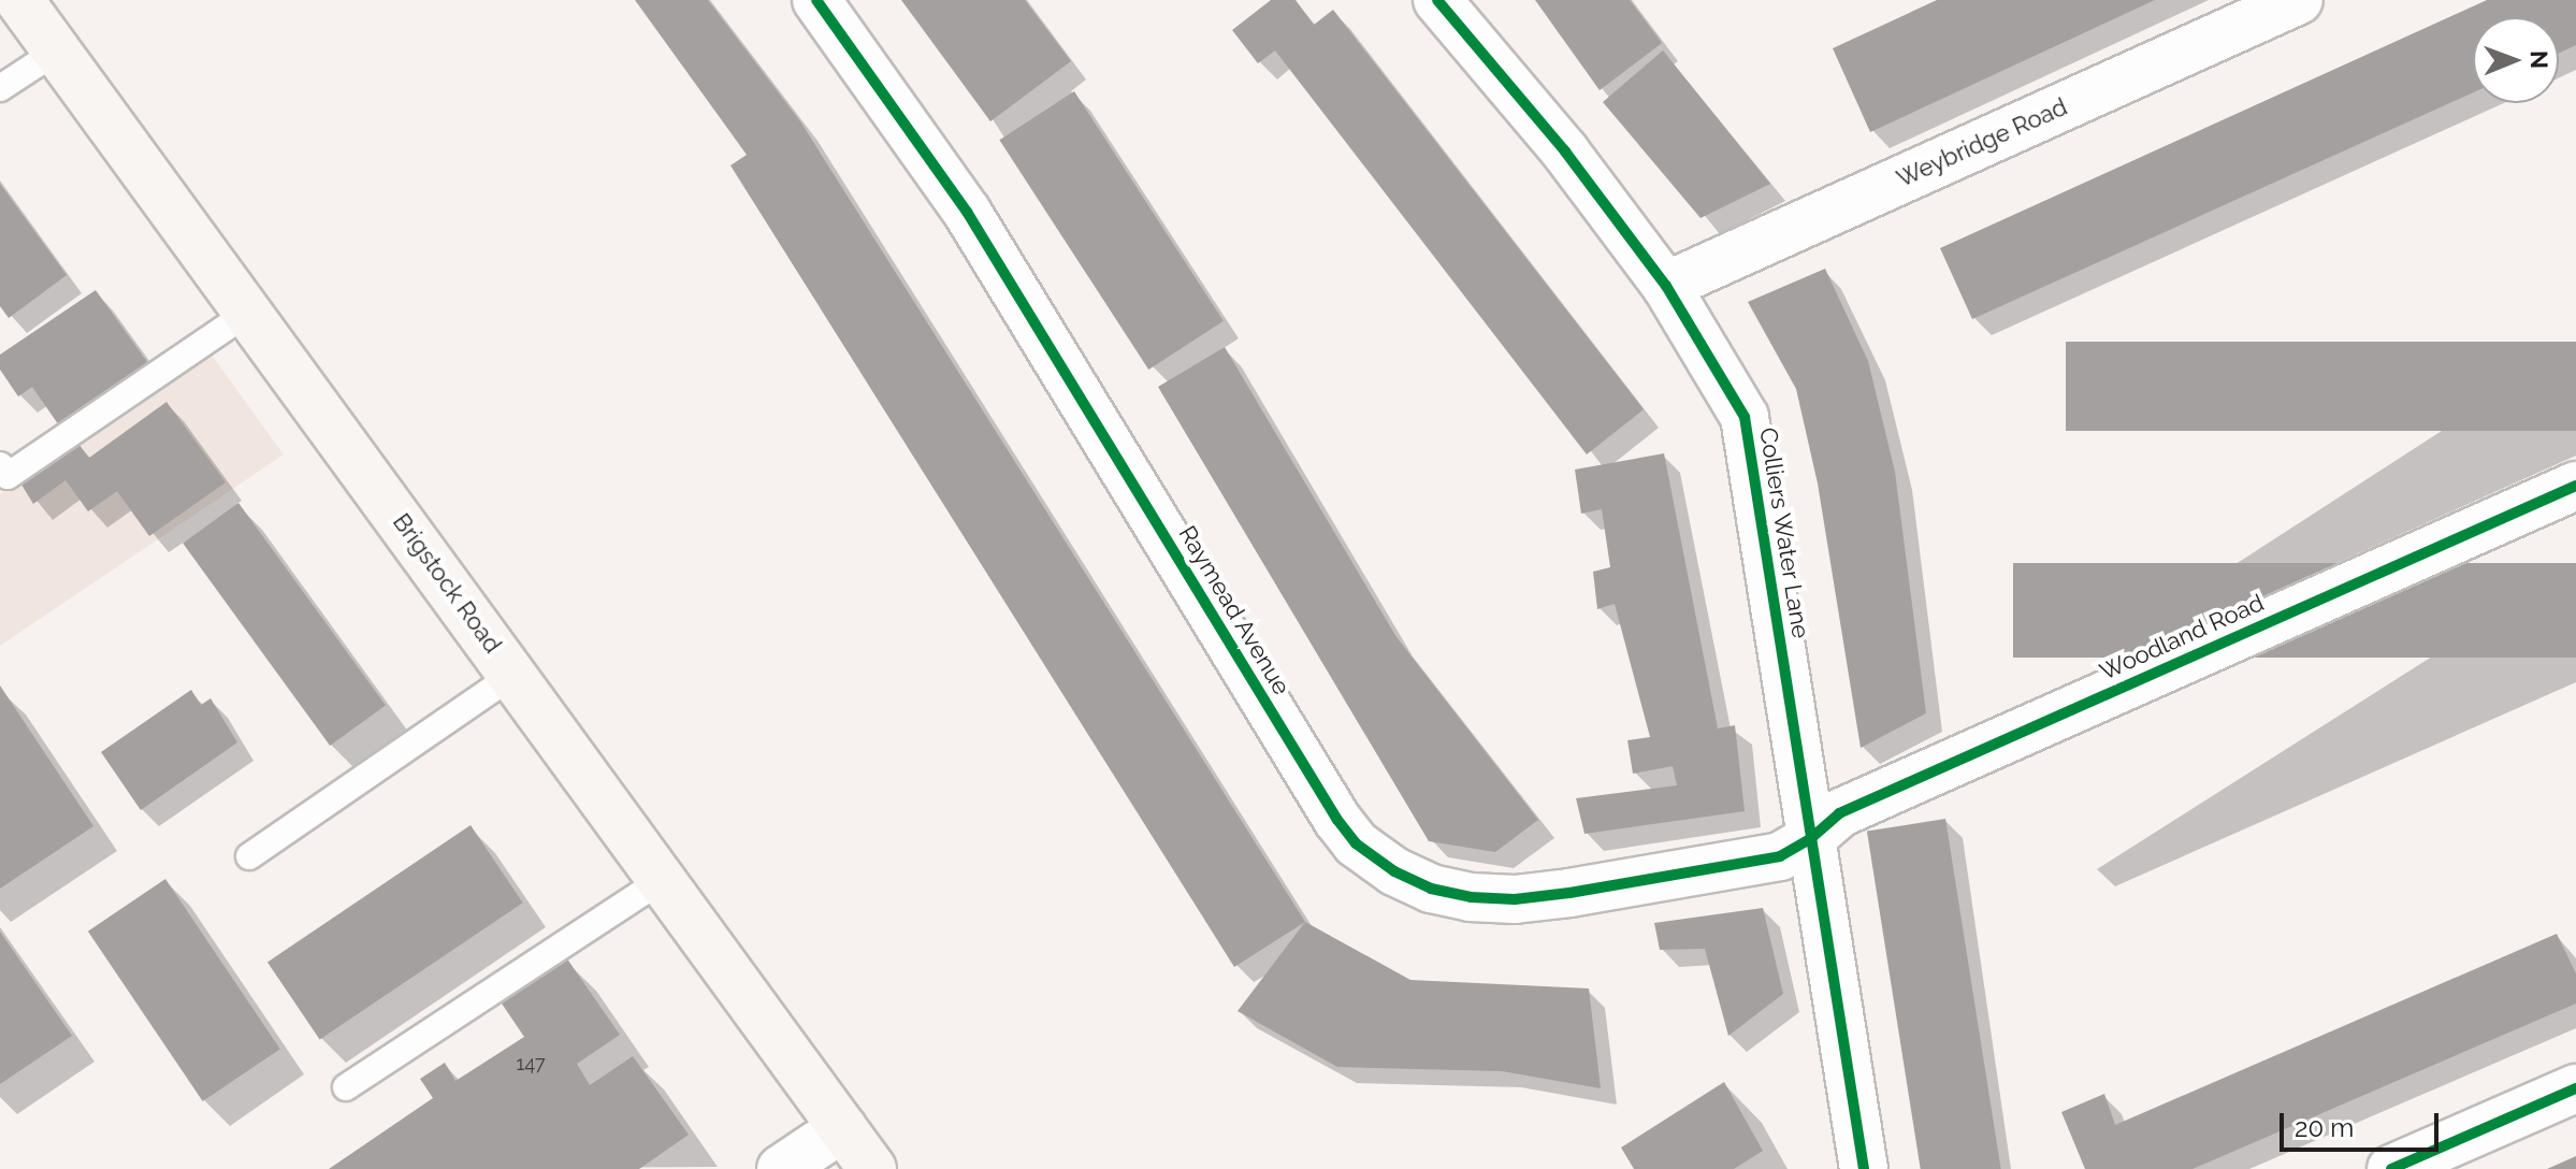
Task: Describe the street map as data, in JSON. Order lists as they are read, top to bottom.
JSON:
{
  "streets": {
    "main road": ["Brigstock Road"],
    "street": [
      "Weybridge Road",
      "Colliers Water Lane",
      "Raymead Avenue",
      "Woodland Road"
    ]
  },
  "crossings": [
    ["Weybridge Road", "Colliers Water Lane"],
    ["Colliers Water Lane", "Raymead Avenue"],
    ["Colliers Water Lane", "Woodland Road"],
    ["Raymead Avenue", "Woodland Road"]
  ],
  "house_numbers": ["147"],
  "scale_bar": "20 m",
  "north": "right"
}
